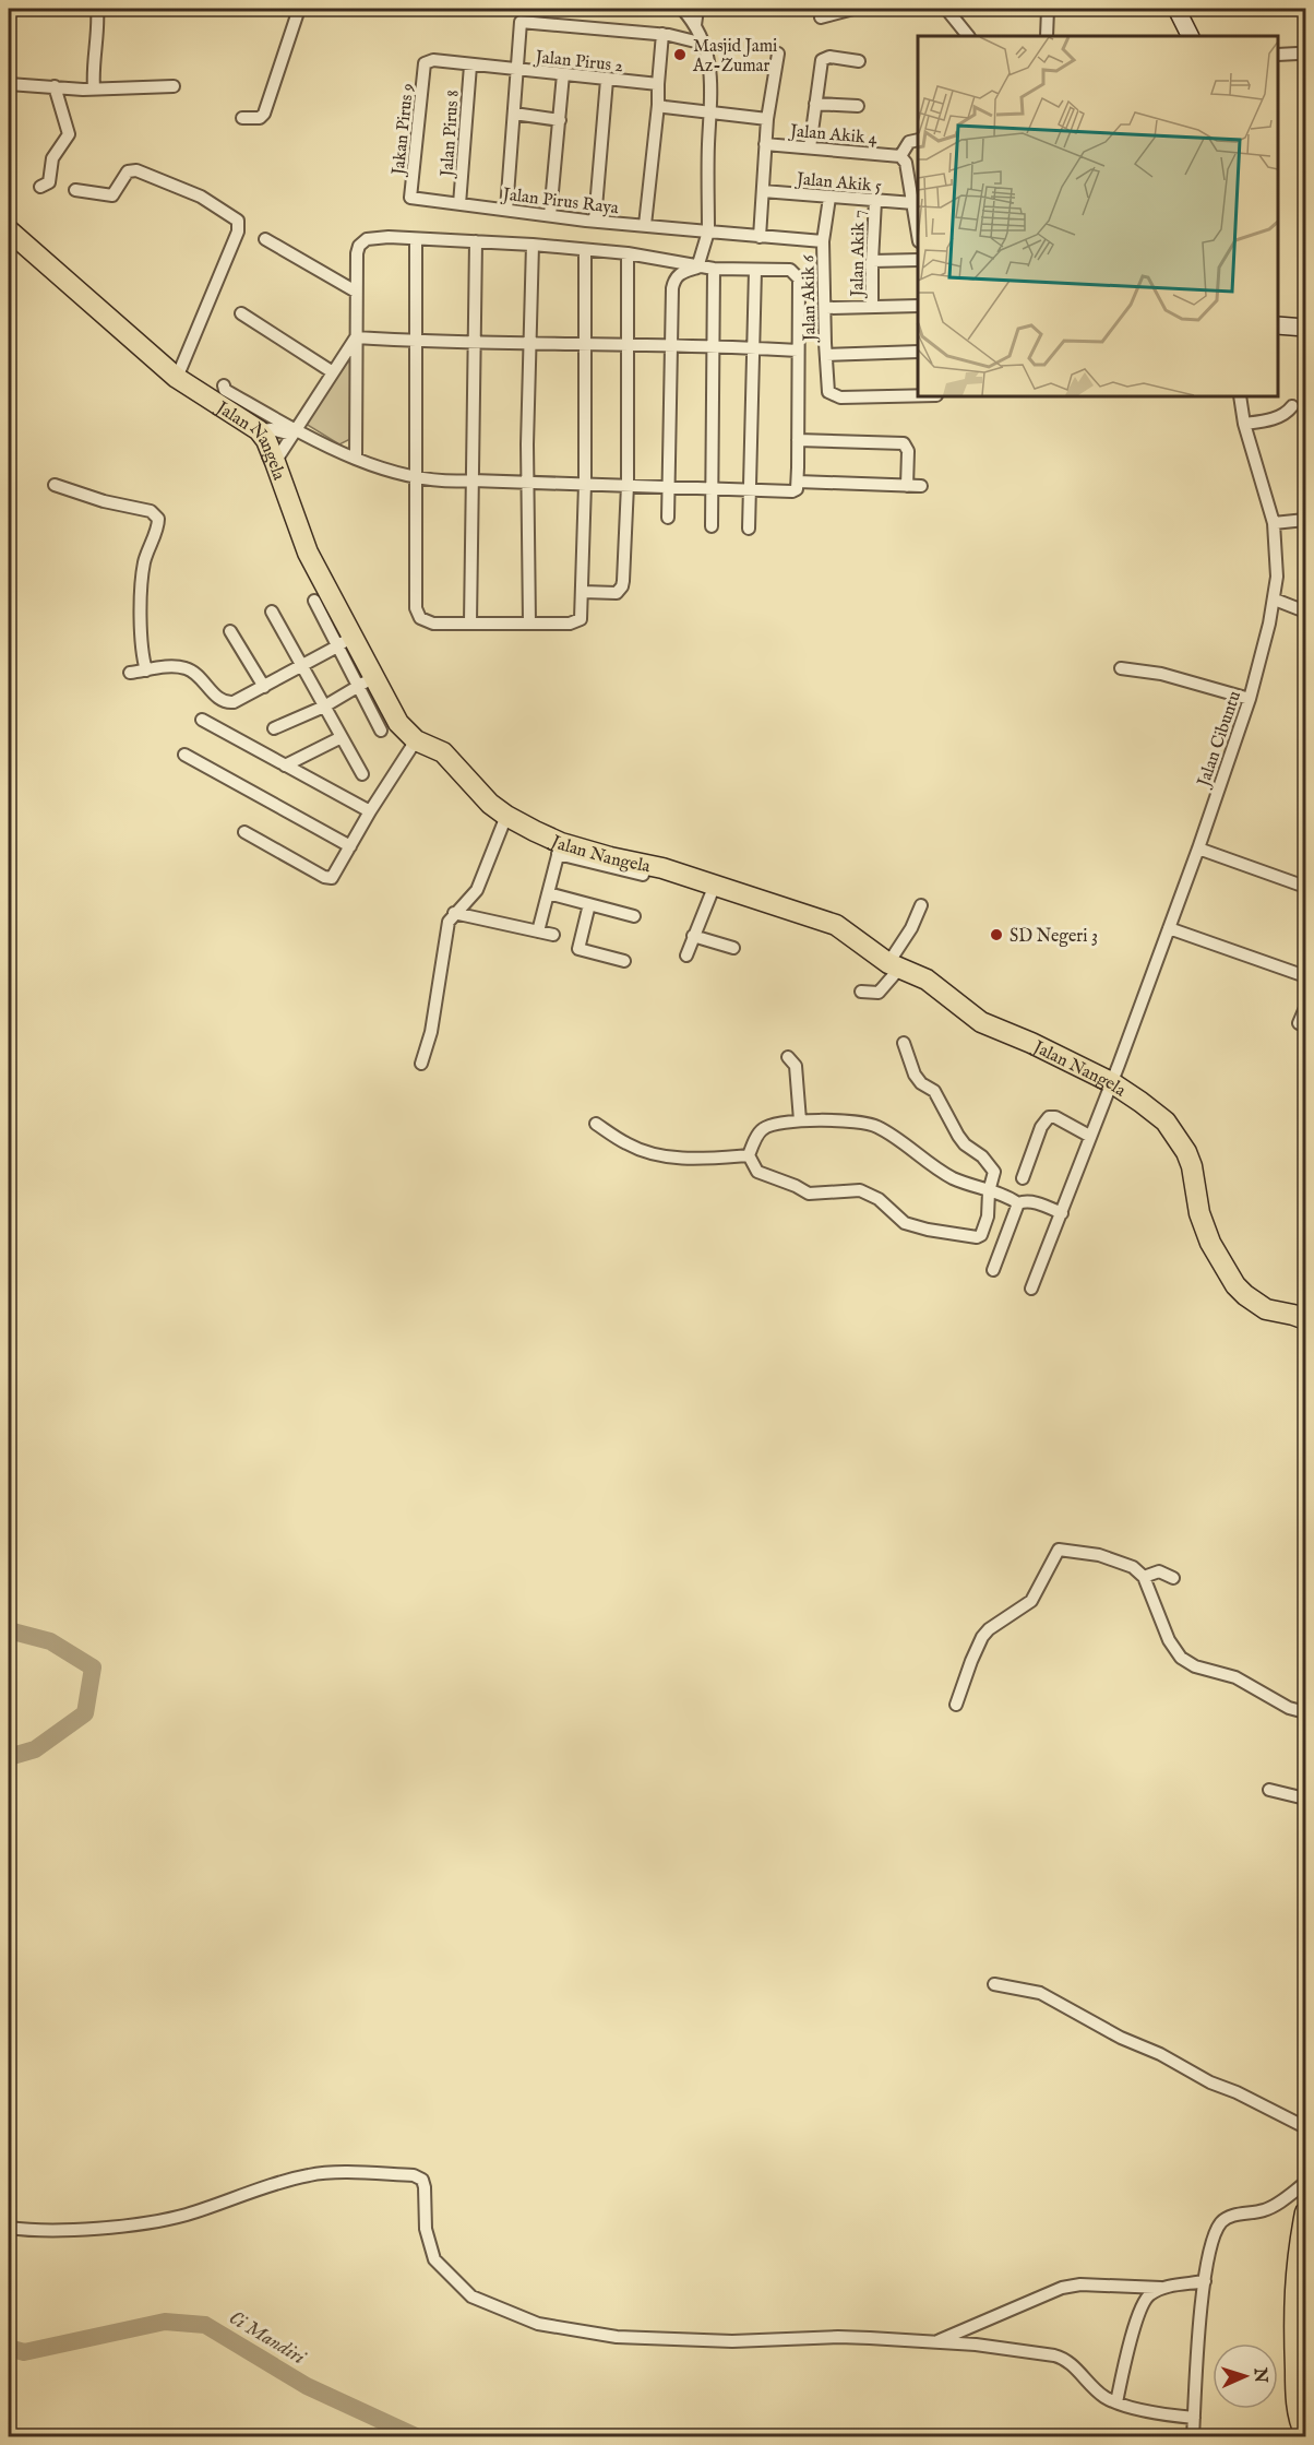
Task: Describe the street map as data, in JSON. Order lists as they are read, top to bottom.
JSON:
{
  "streets": {
    "main road": ["Jalan Nangela"],
    "street": [
      "Jalan Pirus 2",
      "Jakan Pirus 9",
      "Jalan Pirus 8",
      "Jalan Akik 4",
      "Jalan Akik 5",
      "Jalan Pirus Raya",
      "Jalan Akik 7",
      "Jalan Akik 6",
      "Jalan Cibuntu"
    ]
  },
  "crossings": [
    ["Jalan Pirus 2", "Jakan Pirus 9"],
    ["Jalan Pirus 2", "Jalan Pirus 8"],
    ["Jakan Pirus 9", "Jalan Pirus Raya"],
    ["Jalan Pirus 8", "Jalan Pirus Raya"],
    ["Jalan Akik 5", "Jalan Akik 7"],
    ["Jalan Akik 5", "Jalan Akik 6"],
    ["Jalan Pirus Raya", "Jalan Akik 6"],
    ["Jalan Nangela", "Jalan Cibuntu"]
  ],
  "water": ["Ci Mandiri"],
  "places": ["Masjid Jami Az-Zumar", "SD Negeri 3"],
  "north": "right"
}
